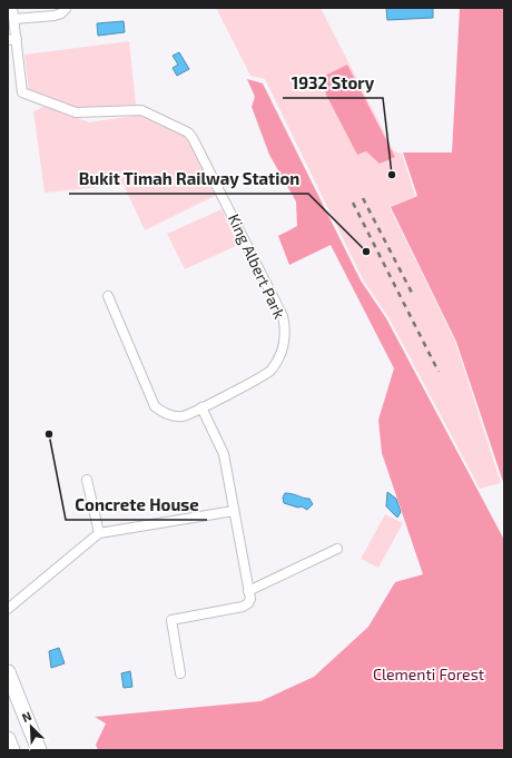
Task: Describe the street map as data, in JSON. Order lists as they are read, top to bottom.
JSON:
{
  "streets": {
    "street": ["King Albert Park"]
  },
  "parks": ["Clementi Forest"],
  "places": ["1932 Story", "Bukit Timah Railway Station", "Concrete House"],
  "north": "top left"
}
